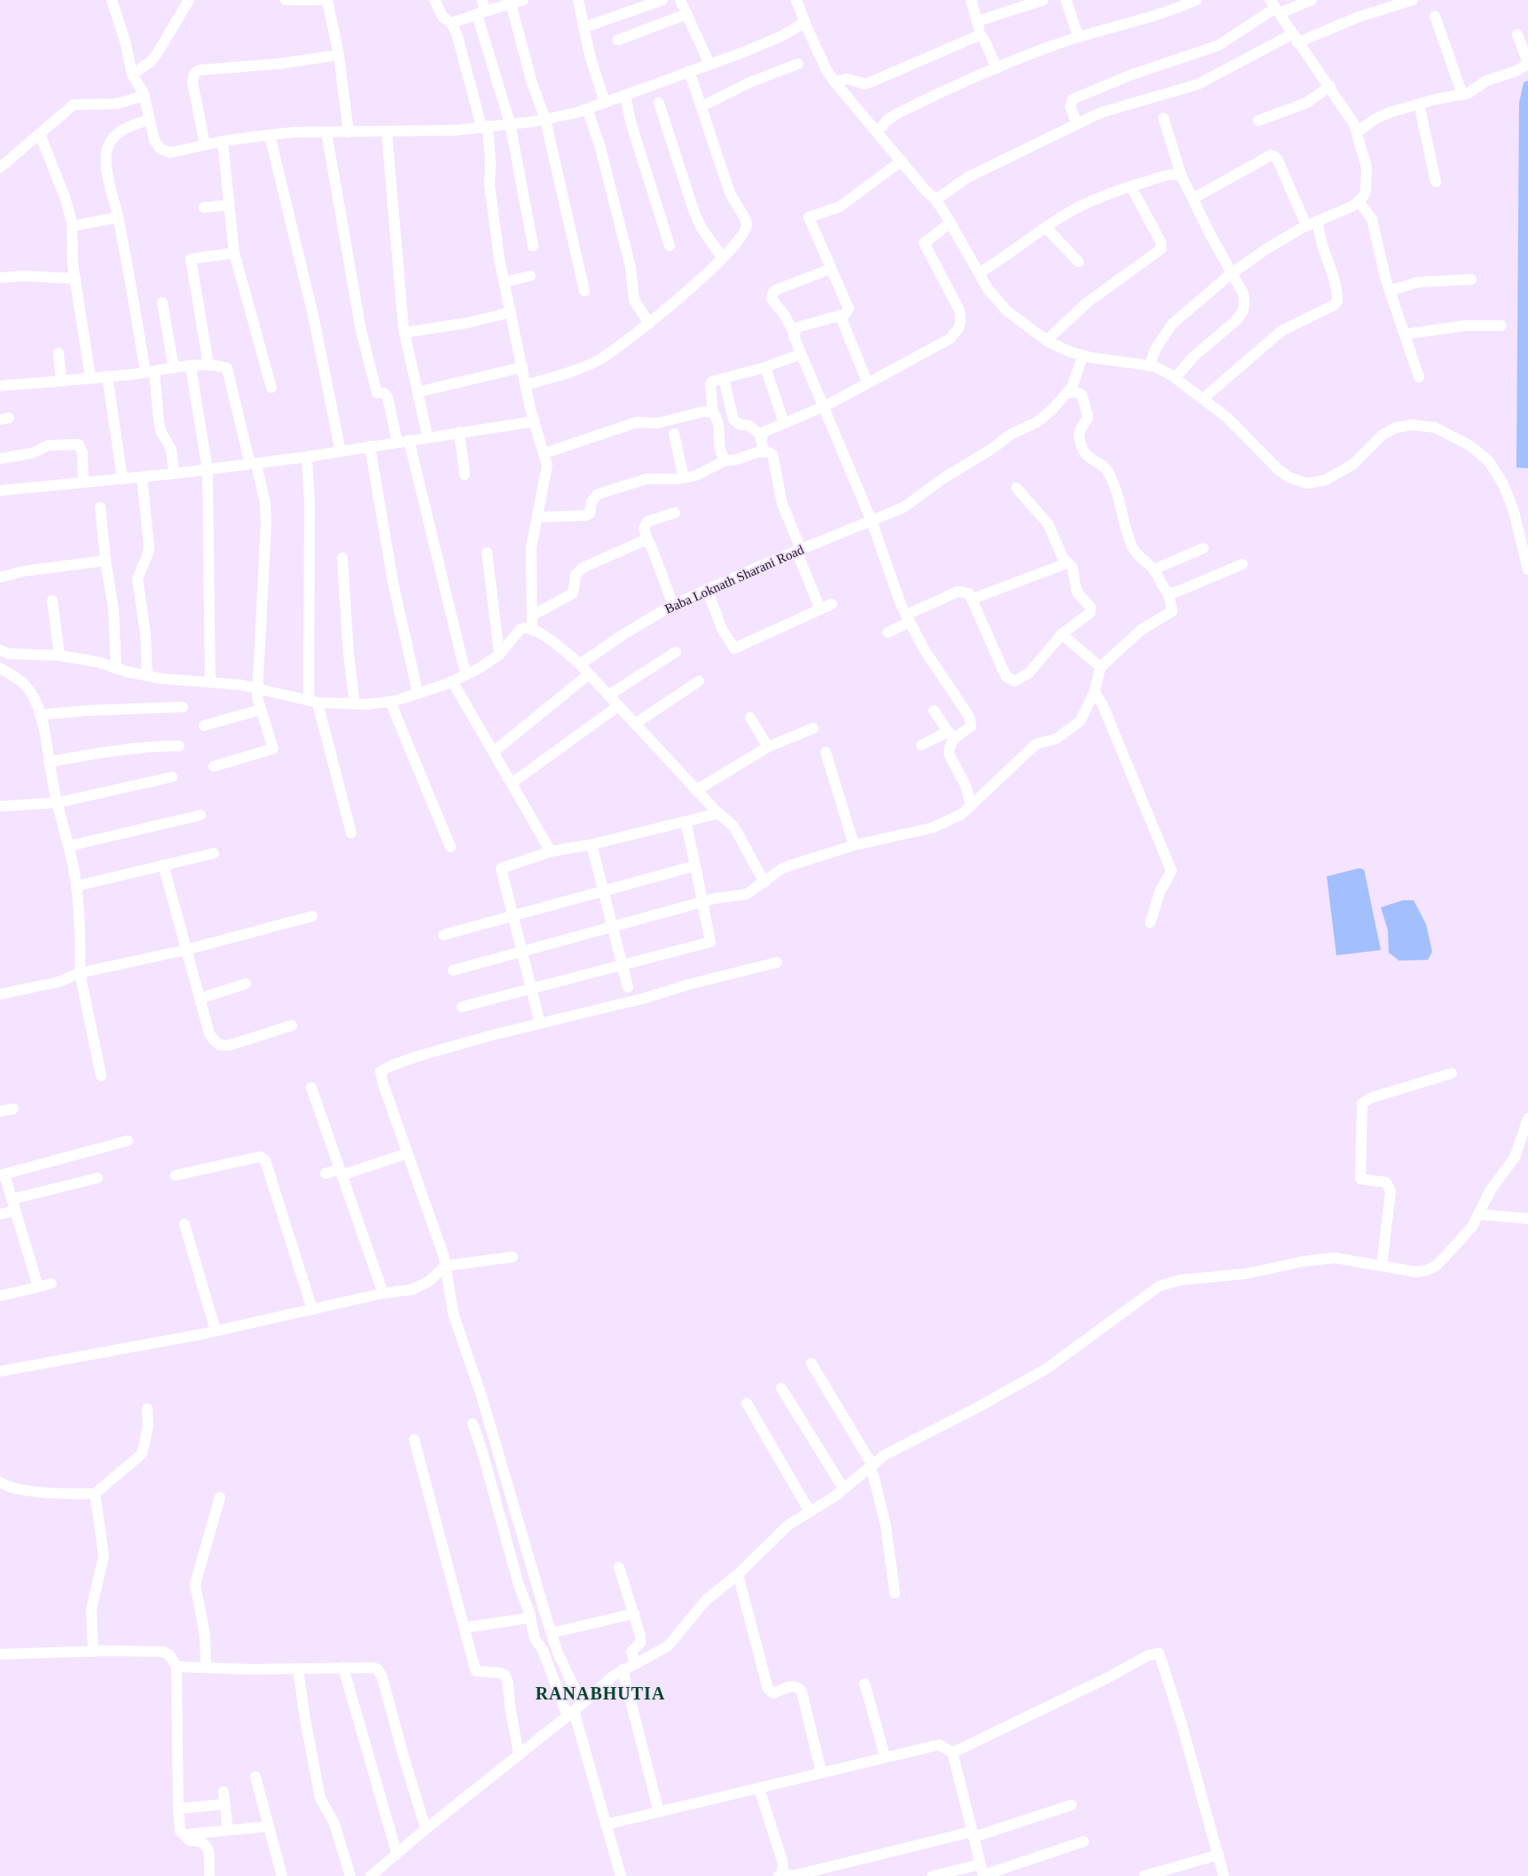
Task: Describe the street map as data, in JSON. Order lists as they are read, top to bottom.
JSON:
{
  "streets": {
    "street": ["Baba Loknath Sharani Road"]
  },
  "districts": ["RANABHUTIA"]
}
